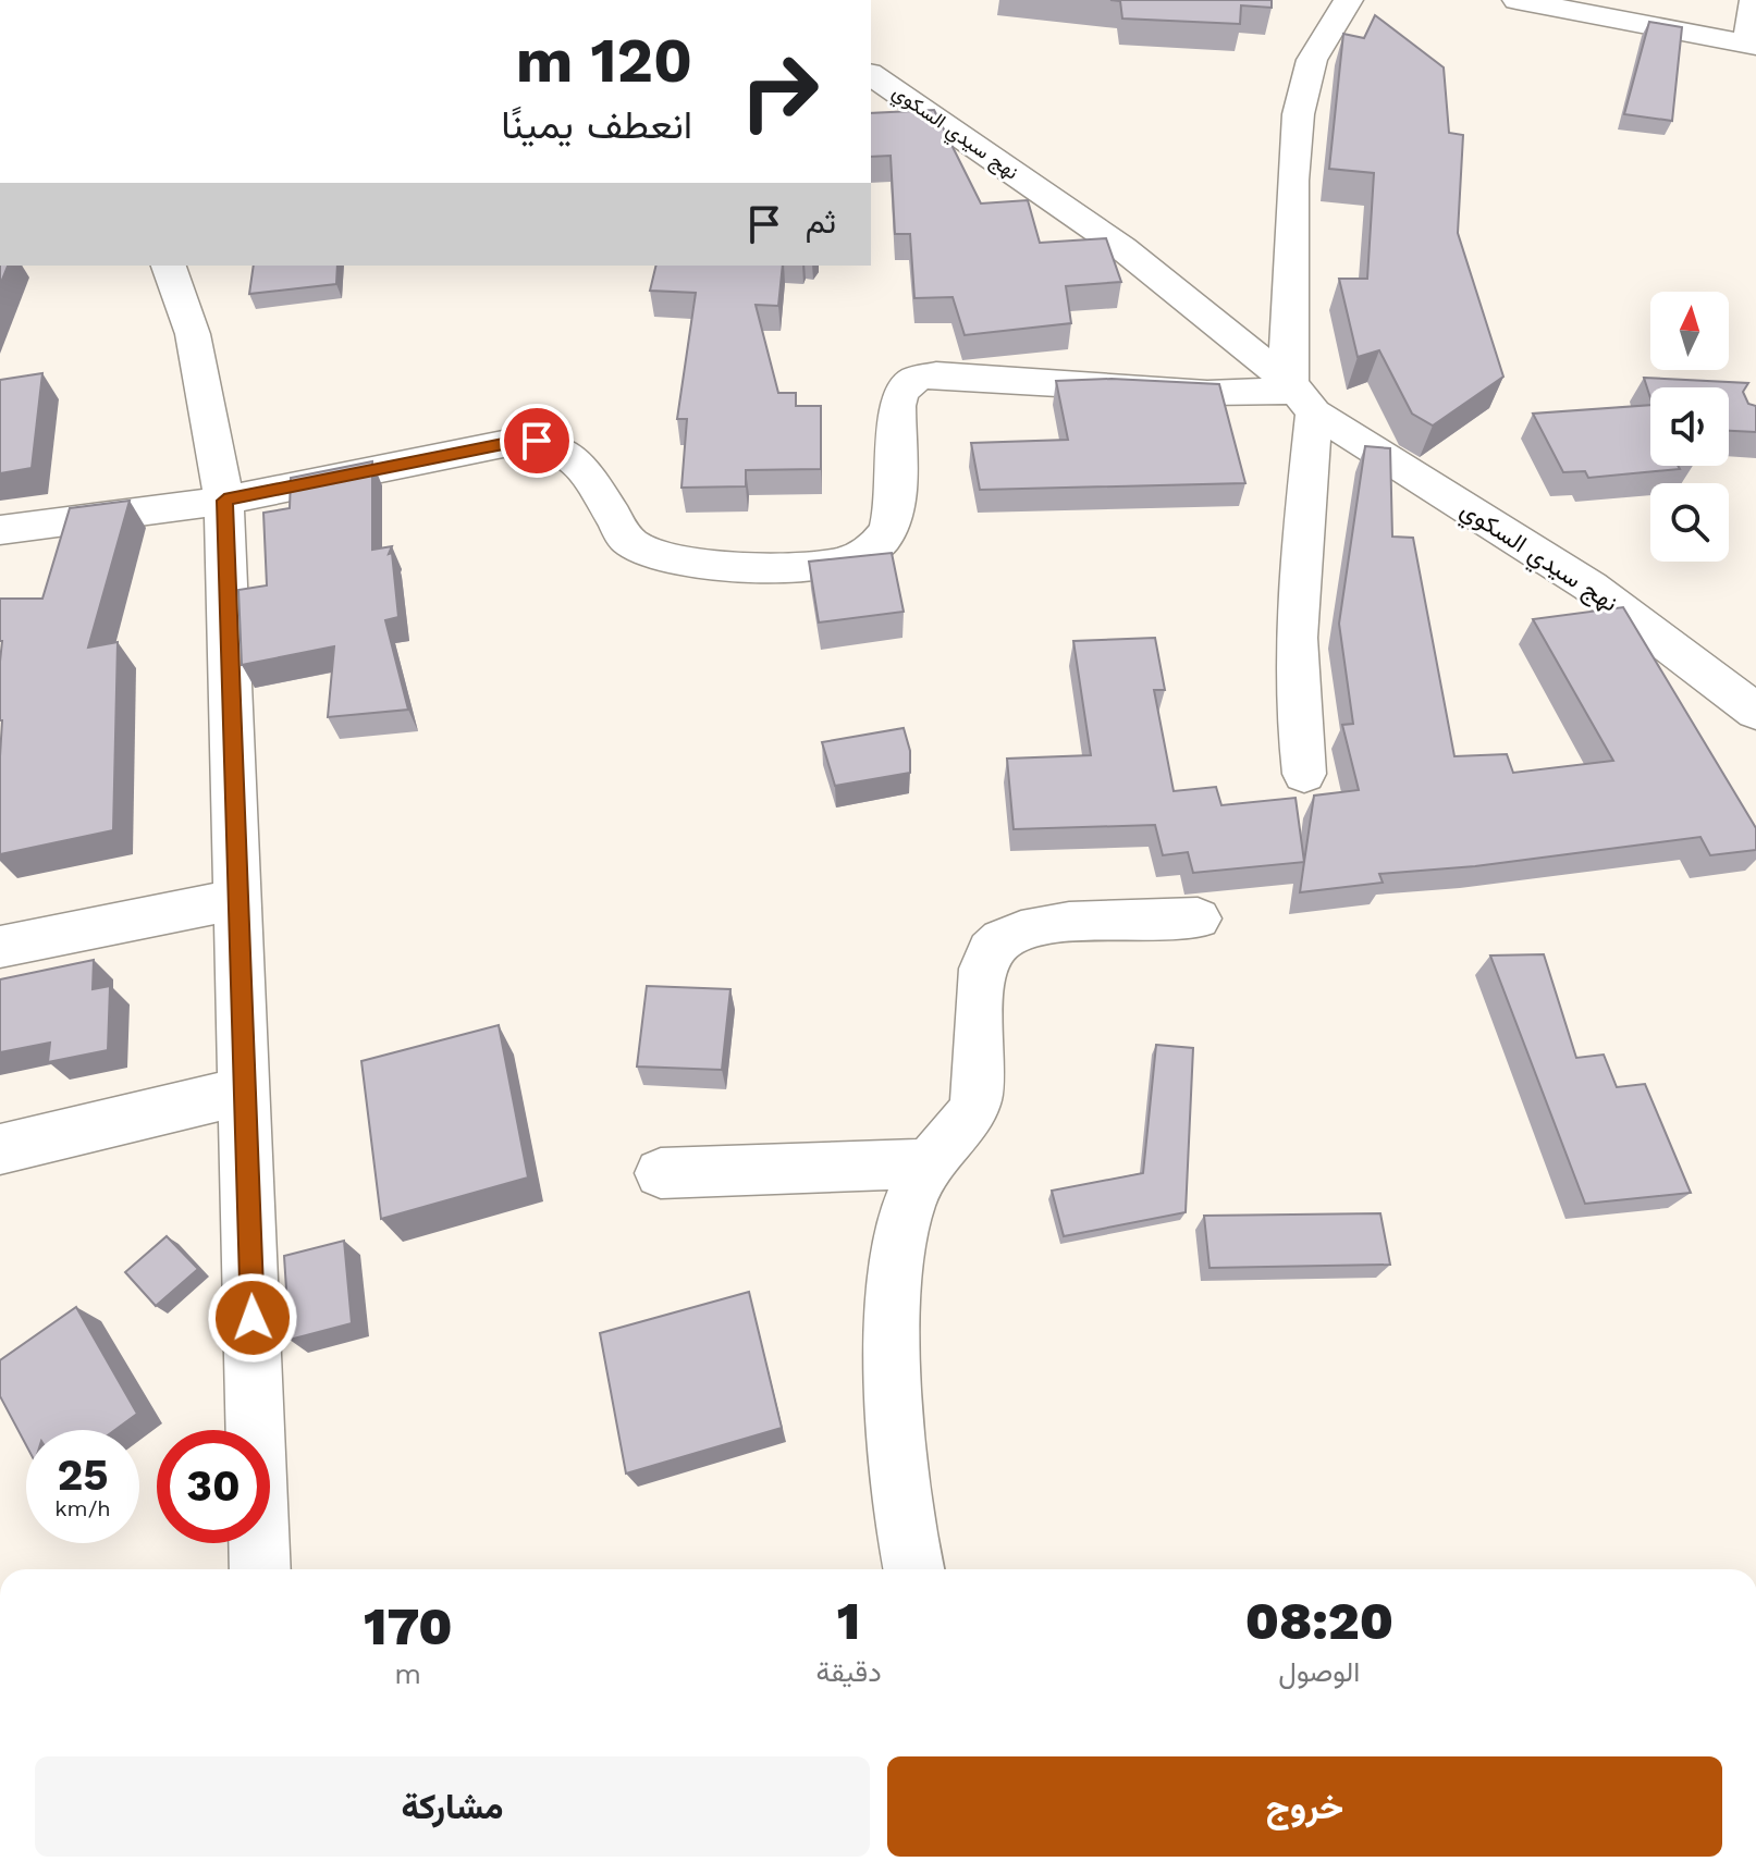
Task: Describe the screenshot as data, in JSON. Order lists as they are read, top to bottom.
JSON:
{
  "streets": {
    "street": ["نهج سيدي السكوي"]
  },
  "north": "top",
  "page": {
    "turn": ["120 m", "انعطف يمينًا"],
    "then": "ثم",
    "speed": "25 km/h",
    "limit": "30",
    "eta": [
      "08:20",
      "الوصول",
      "1",
      "دقيقة",
      "170",
      "m"
    ],
    "buttons": ["خروج", "مشاركة"]
  }
}
